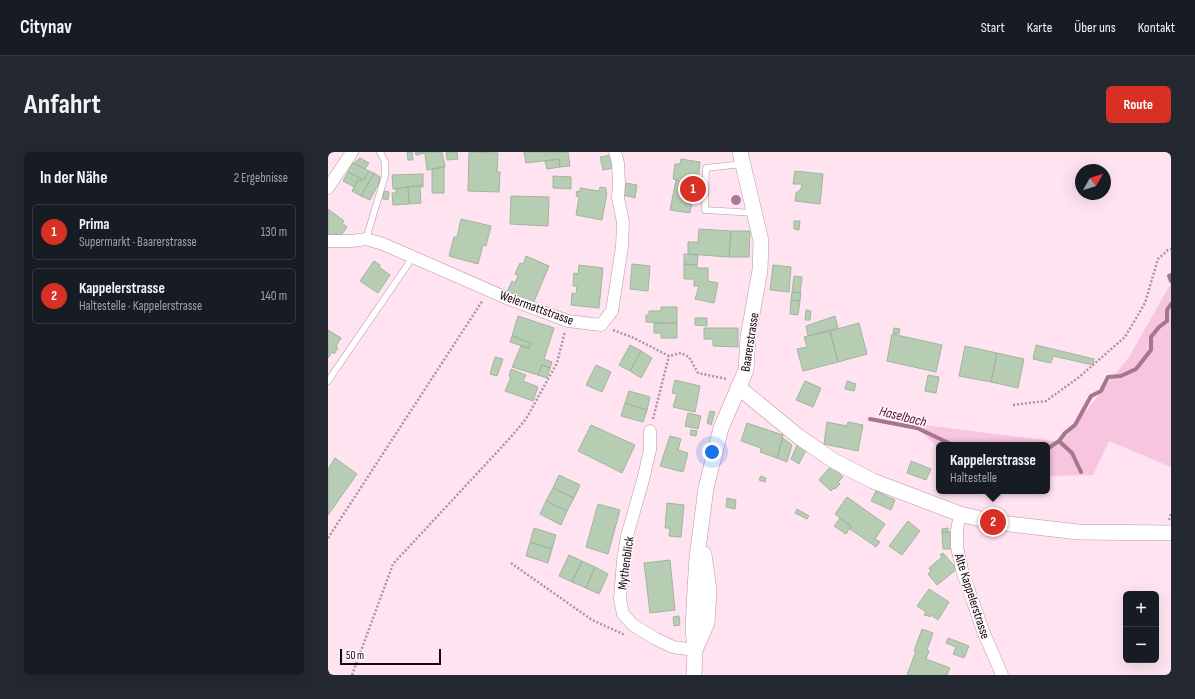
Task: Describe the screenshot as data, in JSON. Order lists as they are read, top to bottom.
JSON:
{
  "streets": {
    "street": [
      "Weiermattstrasse",
      "Baarerstrasse",
      "Mythenblick",
      "Alte Kappelerstrasse"
    ]
  },
  "crossings": [
    ["Baarerstrasse", "Mythenblick"]
  ],
  "water": ["Haselbach"],
  "scale_bar": "50 m",
  "north": "top right",
  "page": {
    "header": "Citynav",
    "nav": [
      "Start",
      "Karte",
      "Über uns",
      "Kontakt"
    ],
    "buttons": "Route",
    "title": "Anfahrt",
    "heading": ["In der Nähe", "2 Ergebnisse"],
    "pins": ["1", "2"],
    "list": [
      {
        "mark": "1",
        "name": "Prima",
        "note": "Supermarkt · Baarerstrasse",
        "value": "130 m"
      },
      {
        "mark": "2",
        "name": "Kappelerstrasse",
        "note": "Haltestelle · Kappelerstrasse",
        "value": "140 m"
      }
    ],
    "popup": ["Kappelerstrasse", "Haltestelle"],
    "map_buttons": ["+", "−"],
    "scale": "50 m"
  }
}
